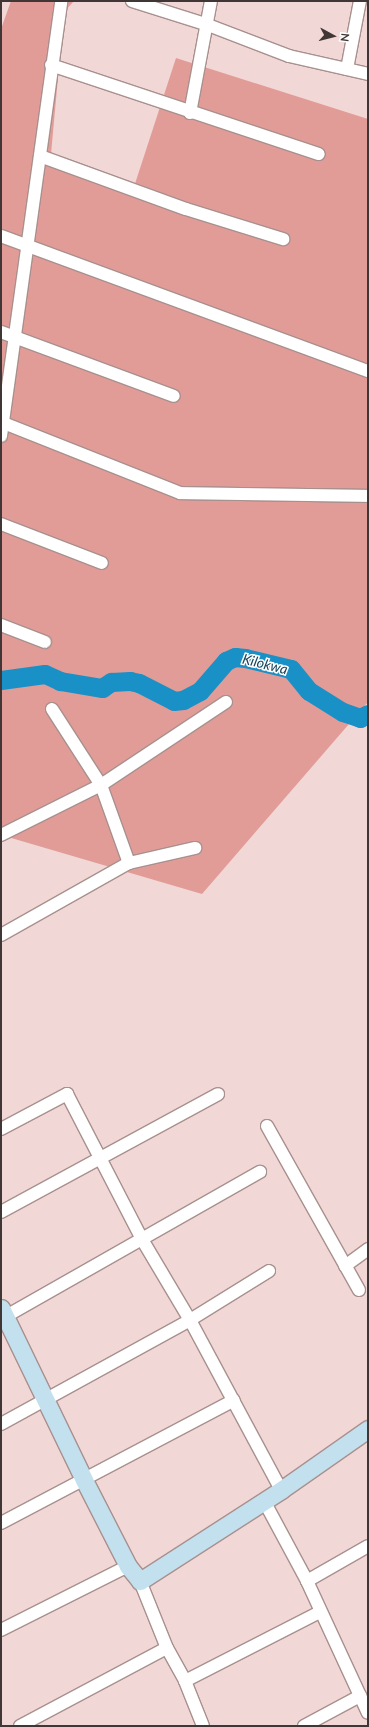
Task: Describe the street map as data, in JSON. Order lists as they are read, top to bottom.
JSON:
{
  "water": ["Kilokwa"],
  "north": "right"
}
